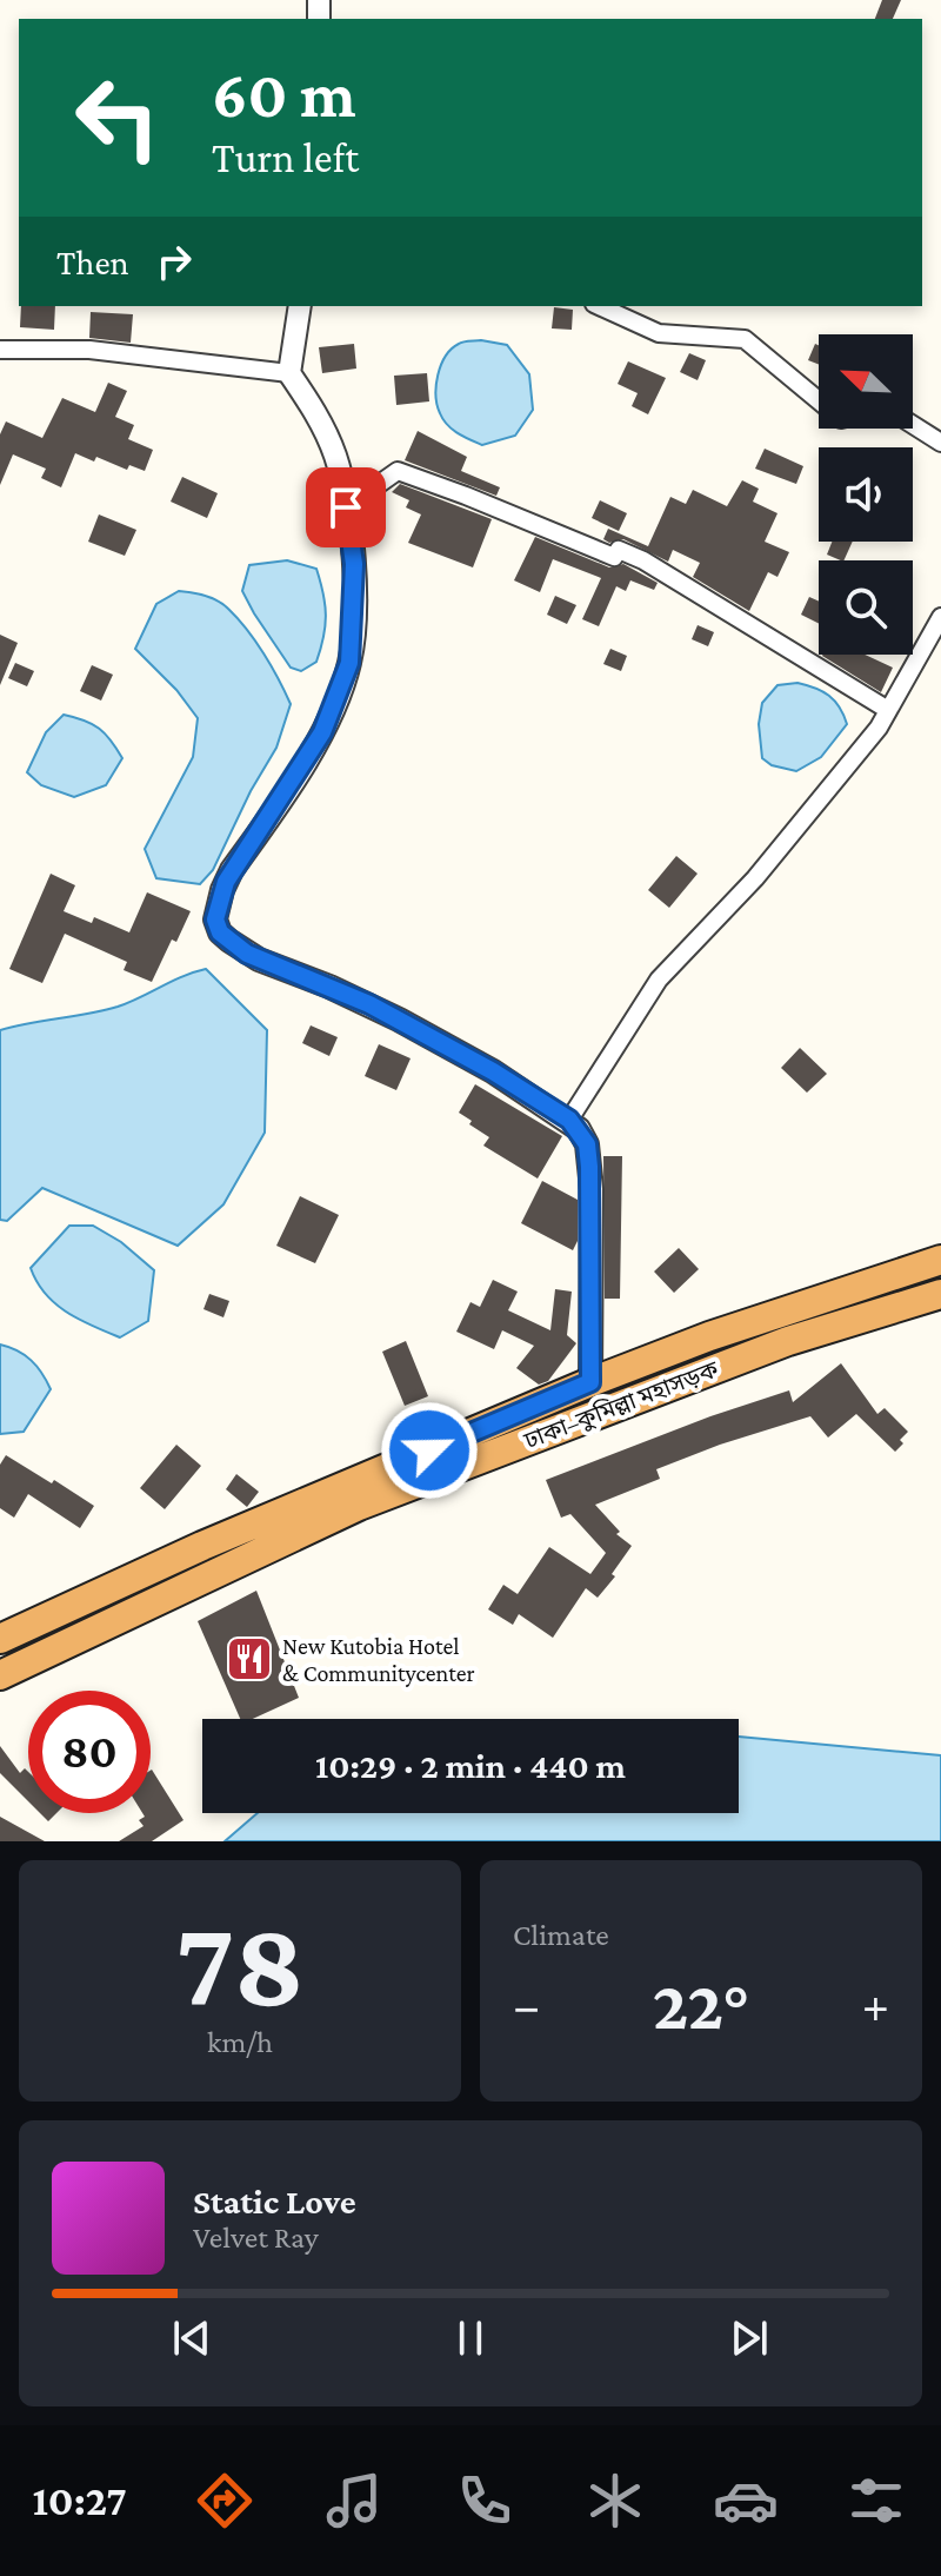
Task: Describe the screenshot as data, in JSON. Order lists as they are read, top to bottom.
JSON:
{
  "streets": {
    "highway": ["ঢাকা–কুমিল্লা মহাসড়ক"]
  },
  "places": {
    "restaurant": ["New Kutobia Hotel & Communitycenter"]
  },
  "north": "top left",
  "page": {
    "turn": ["60 m", "Turn left"],
    "then": "Then",
    "limit": "80",
    "trip": "10:29 · 2 min · 440 m",
    "tile": [
      ["78", "km/h"],
      "Climate"
    ],
    "heat": ["−", "22°", "+"],
    "song": ["Static Love", "Velvet Ray"],
    "tabs": "10:27"
  }
}
